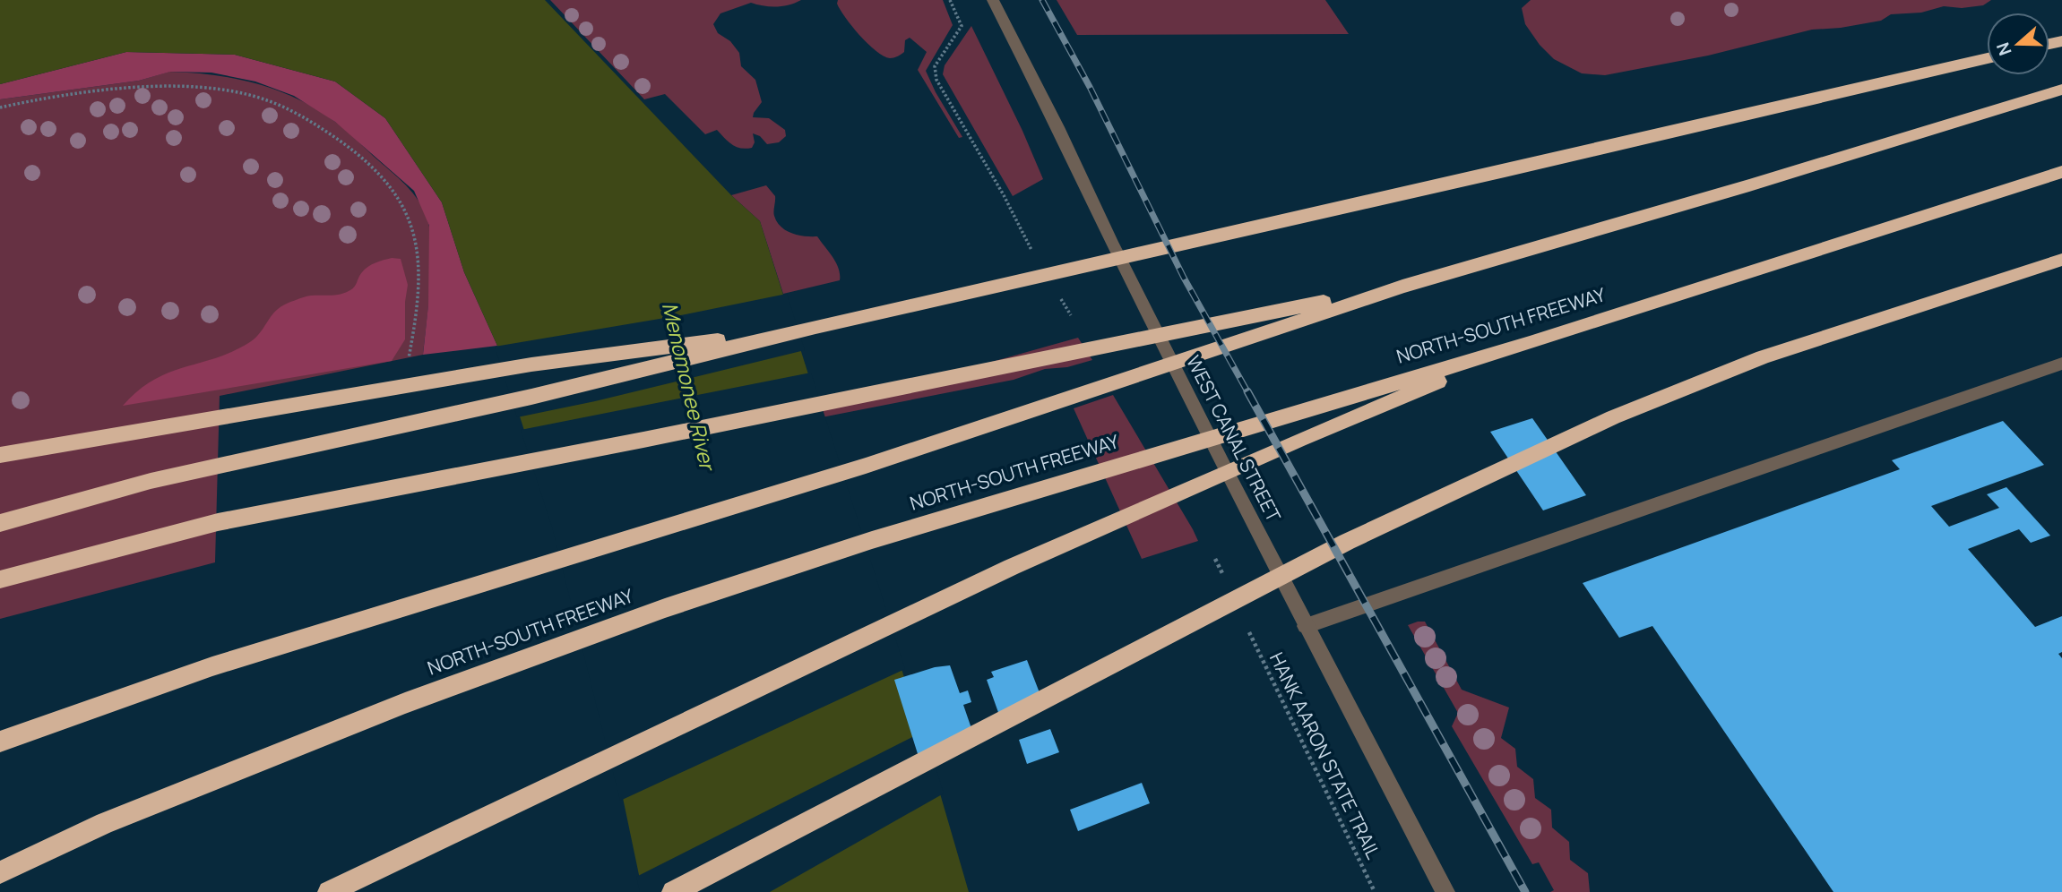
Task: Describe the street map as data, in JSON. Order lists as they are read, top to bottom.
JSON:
{
  "streets": {
    "highway": ["NORTH-SOUTH FREEWAY"],
    "street": ["WEST CANAL STREET"],
    "path": ["HANK AARON STATE TRAIL"]
  },
  "water": ["Menomonee River"],
  "north": "left"
}
